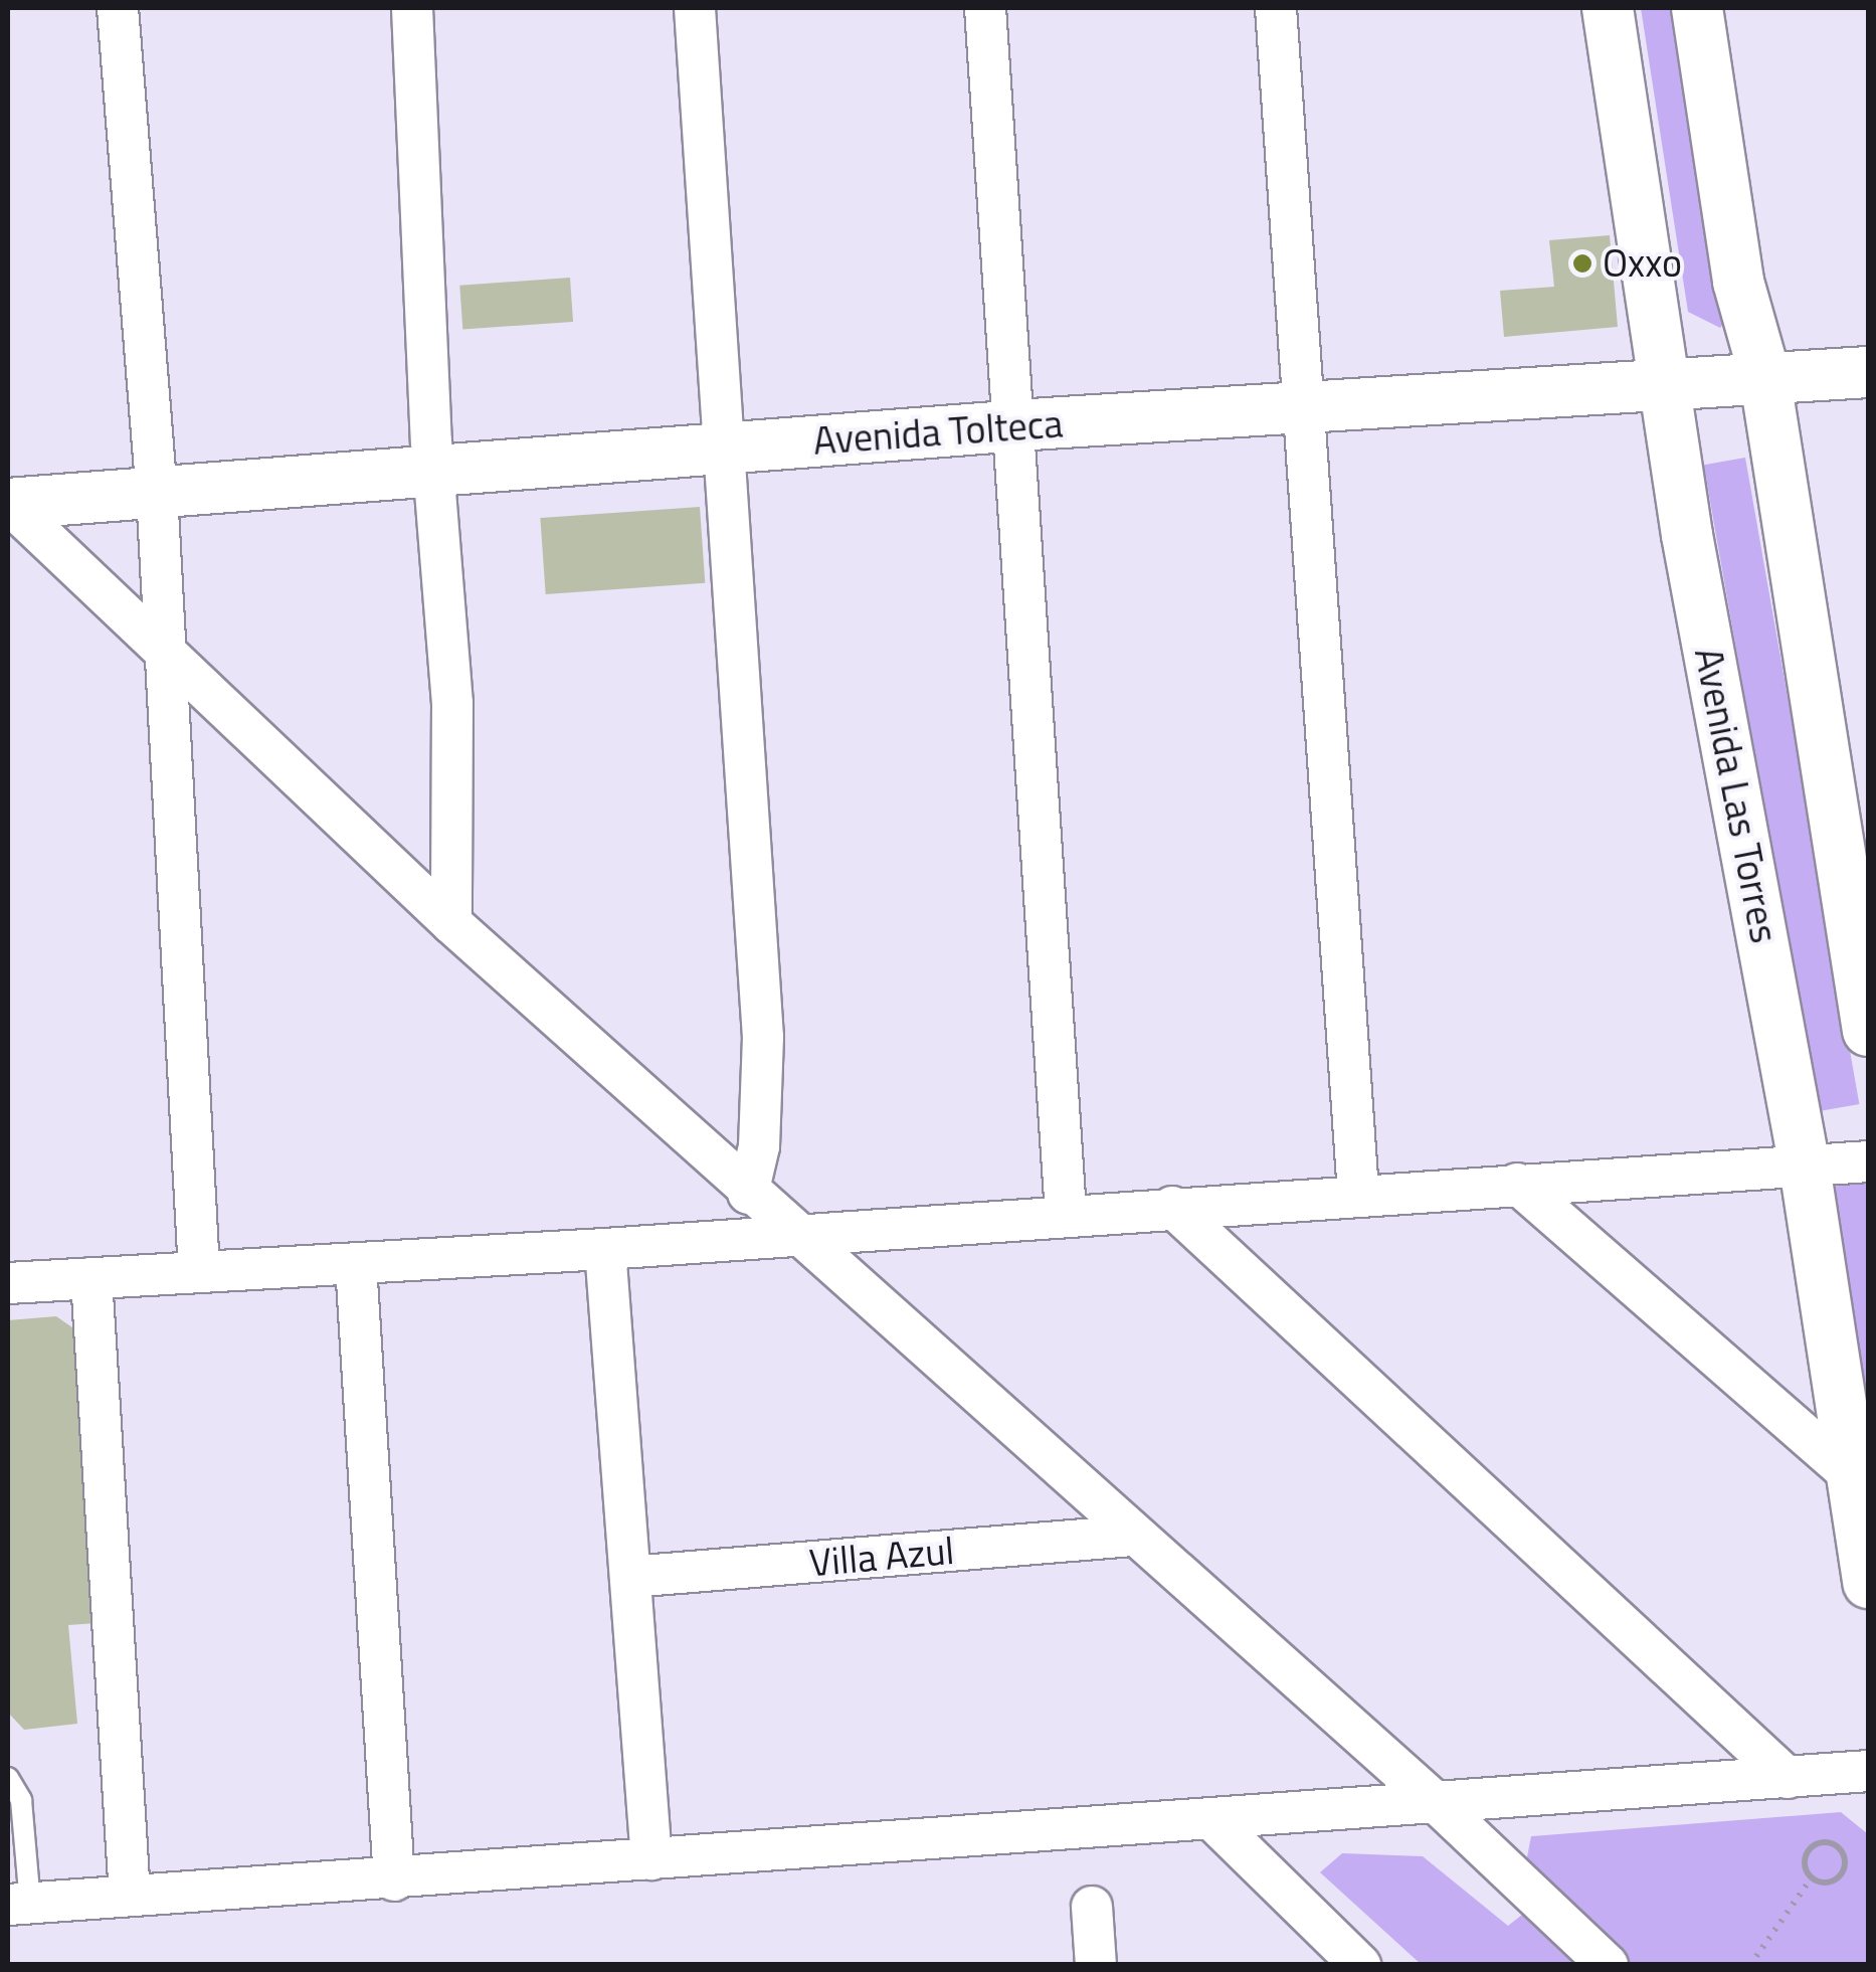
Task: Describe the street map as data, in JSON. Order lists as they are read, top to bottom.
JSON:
{
  "streets": {
    "street": ["Avenida Tolteca", "Avenida Las Torres", "Villa Azul"]
  },
  "crossings": [
    ["Avenida Tolteca", "Avenida Las Torres"]
  ],
  "places": ["Oxxo"]
}
